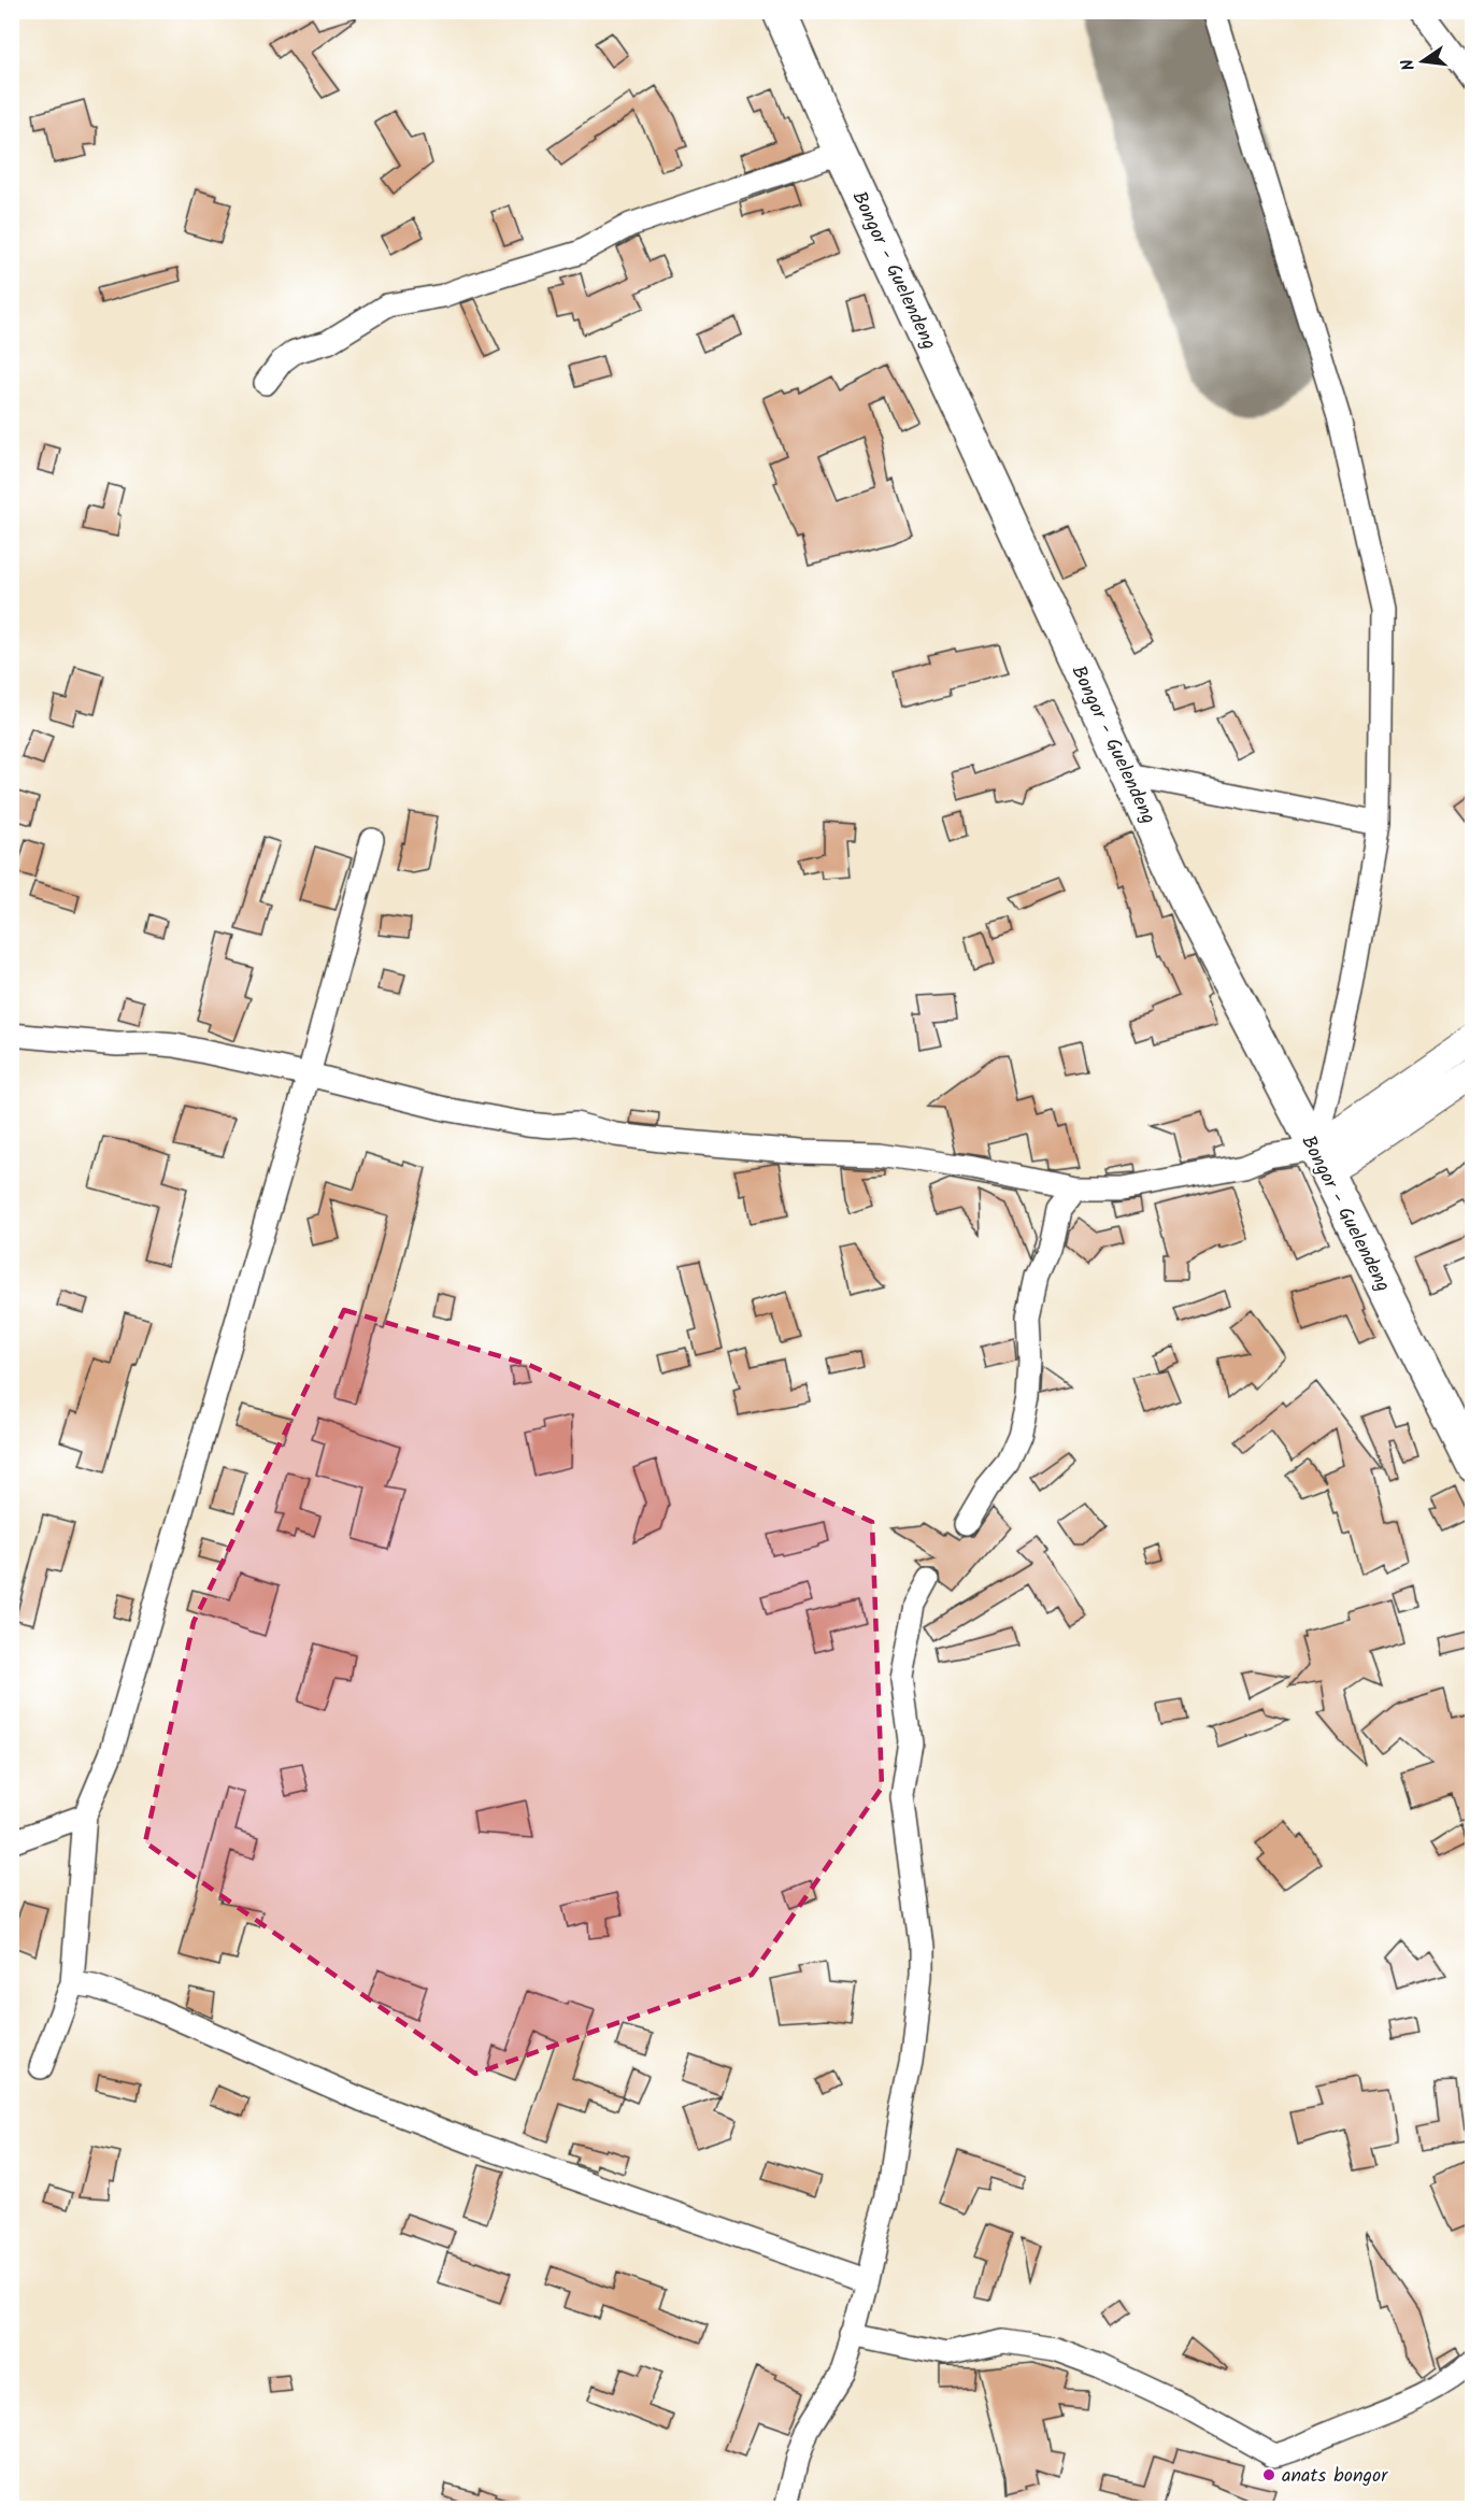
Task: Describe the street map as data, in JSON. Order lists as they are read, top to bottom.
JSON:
{
  "streets": {
    "highway": ["Bongor - Guelendeng"]
  },
  "places": ["anats bongor"],
  "north": "left"
}
